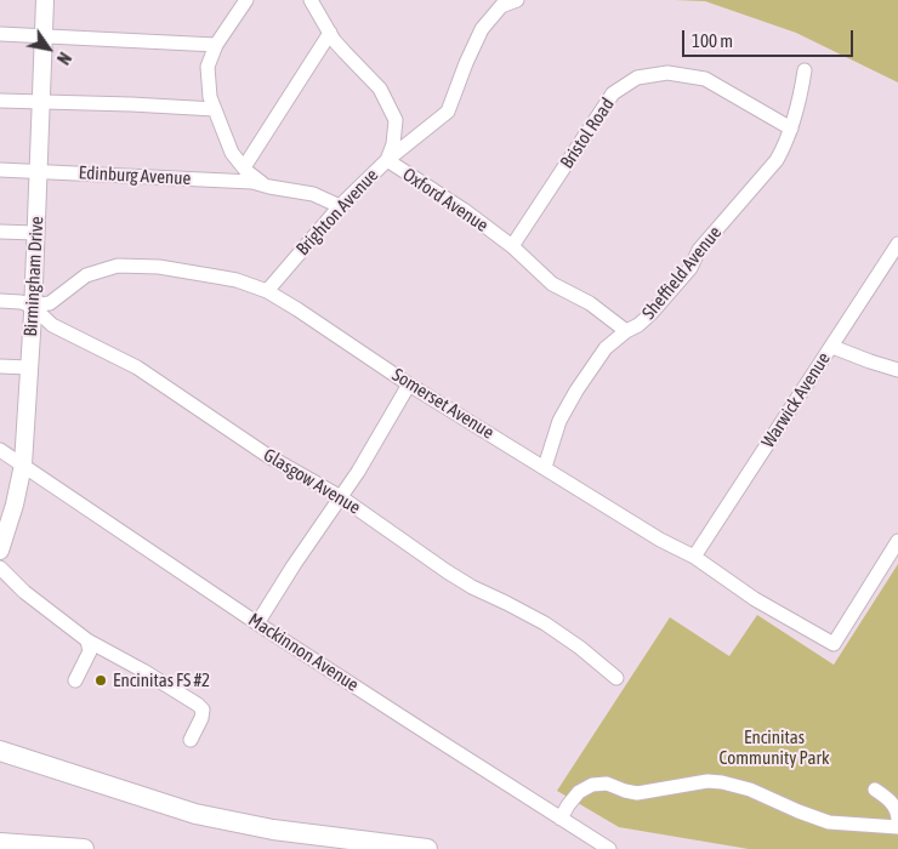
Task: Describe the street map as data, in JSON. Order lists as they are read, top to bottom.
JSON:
{
  "streets": {
    "main road": ["Birmingham Drive"],
    "street": [
      "Bristol Road",
      "Edinburg Avenue",
      "Oxford Avenue",
      "Brighton Avenue",
      "Sheffield Avenue",
      "Warwick Avenue",
      "Somerset Avenue",
      "Glasgow Avenue",
      "Mackinnon Avenue"
    ]
  },
  "crossings": [
    ["Bristol Road", "Oxford Avenue"],
    ["Bristol Road", "Sheffield Avenue"],
    ["Edinburg Avenue", "Brighton Avenue"],
    ["Edinburg Avenue", "Birmingham Drive"],
    ["Oxford Avenue", "Brighton Avenue"],
    ["Oxford Avenue", "Sheffield Avenue"],
    ["Brighton Avenue", "Somerset Avenue"],
    ["Sheffield Avenue", "Somerset Avenue"],
    ["Birmingham Drive", "Somerset Avenue"],
    ["Birmingham Drive", "Glasgow Avenue"],
    ["Birmingham Drive", "Mackinnon Avenue"],
    ["Warwick Avenue", "Somerset Avenue"],
    ["Somerset Avenue", "Glasgow Avenue"]
  ],
  "parks": ["Encinitas Community Park"],
  "places": ["Encinitas FS #2"],
  "scale_bar": "100 m",
  "north": "bottom right"
}
